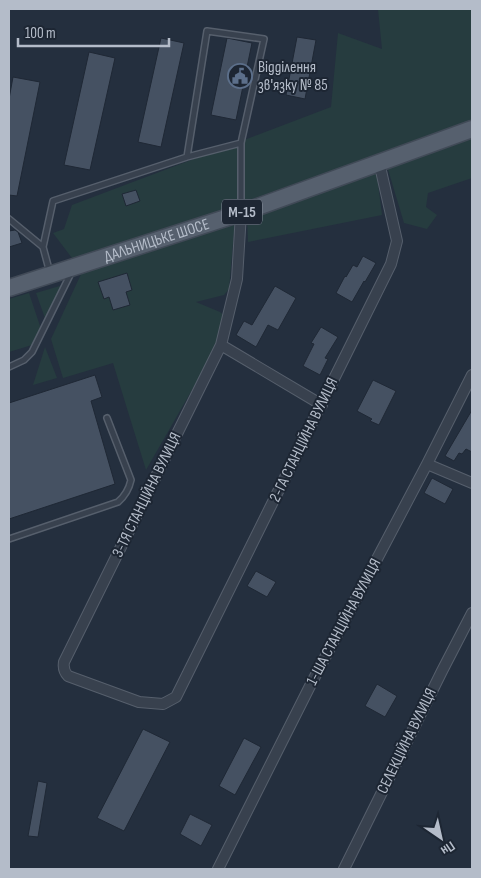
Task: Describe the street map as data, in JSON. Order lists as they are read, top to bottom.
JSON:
{
  "streets": {
    "main road": ["М-15", "ДАЛЬНИЦЬКЕ ШОСЕ"],
    "street": [
      "2-ГА СТАНЦІЙНА ВУЛИЦЯ",
      "3-ТЯ СТАНЦІЙНА ВУЛИЦЯ",
      "1-ША СТАНЦІЙНА ВУЛИЦЯ",
      "СЕЛЕКЦІЙНА ВУЛИЦЯ"
    ]
  },
  "crossings": [
    ["ДАЛЬНИЦЬКЕ ШОСЕ", "2-ГА СТАНЦІЙНА ВУЛИЦЯ"],
    ["ДАЛЬНИЦЬКЕ ШОСЕ", "3-ТЯ СТАНЦІЙНА ВУЛИЦЯ"],
    ["2-ГА СТАНЦІЙНА ВУЛИЦЯ", "3-ТЯ СТАНЦІЙНА ВУЛИЦЯ"]
  ],
  "places": {
    "public building": ["Відділення зв'язку № 85"]
  },
  "scale_bar": "100 m",
  "north": "bottom right"
}
